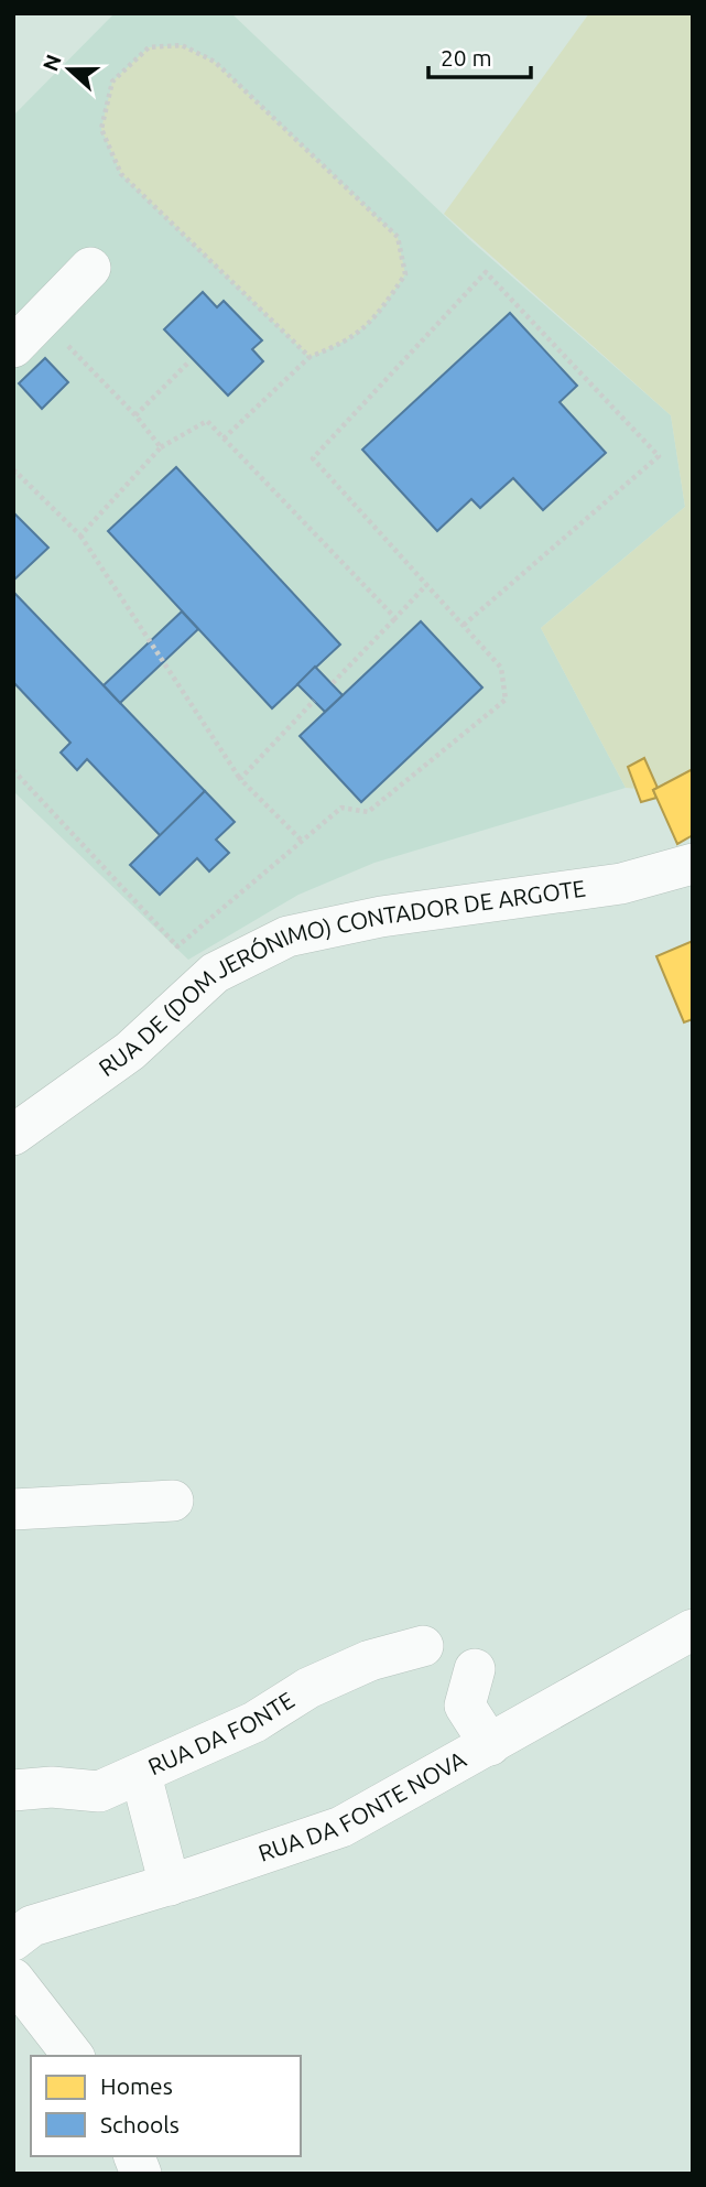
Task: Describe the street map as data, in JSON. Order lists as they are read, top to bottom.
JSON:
{
  "streets": {
    "street": ["RUA DE (DOM JERÓNIMO) CONTADOR DE ARGOTE", "RUA DA FONTE", "RUA DA FONTE NOVA"]
  },
  "legend": ["Homes", "Schools"],
  "scale_bar": "20 m",
  "north": "left"
}
